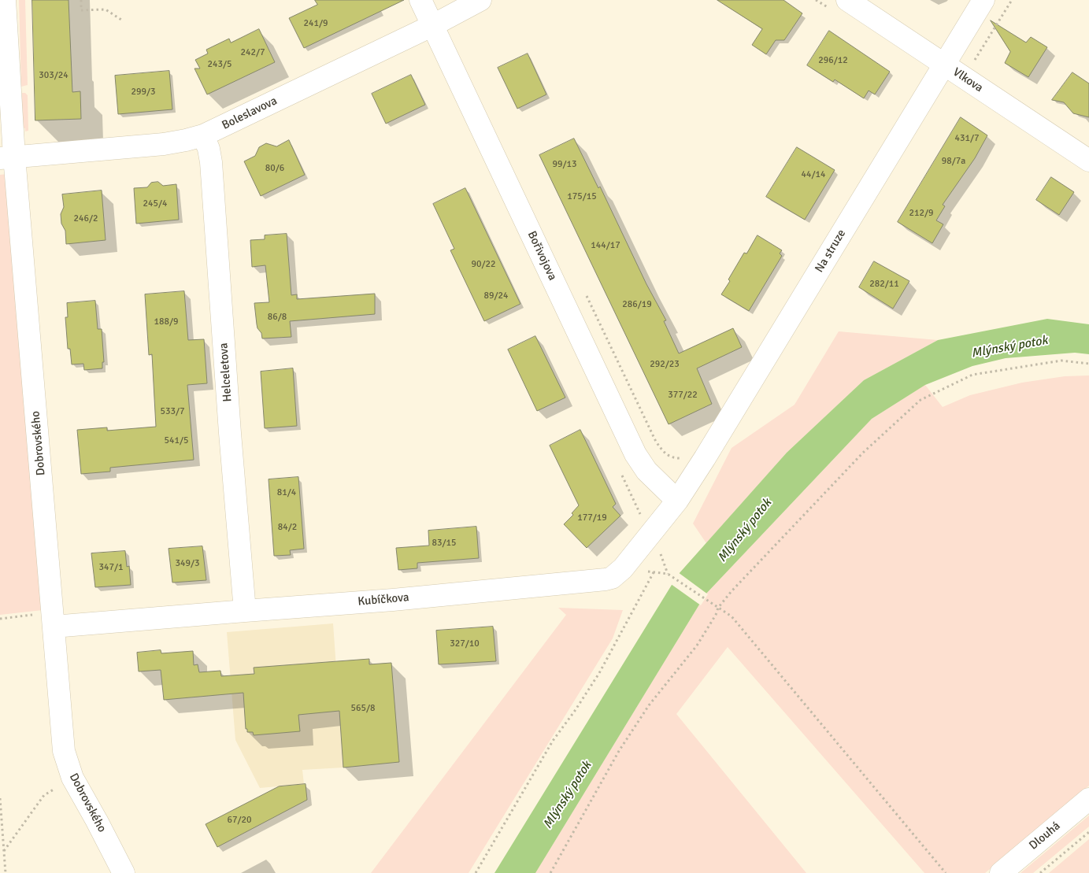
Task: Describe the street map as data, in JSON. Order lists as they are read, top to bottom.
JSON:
{
  "streets": {
    "street": [
      "Vlkova",
      "Boleslavova",
      "Na struze",
      "Bořivojova",
      "Helceletova",
      "Dobrovského",
      "Kubíčkova",
      "Dlouhá"
    ]
  },
  "crossings": [
    ["Vlkova", "Na struze"],
    ["Boleslavova", "Bořivojova"],
    ["Boleslavova", "Helceletova"],
    ["Boleslavova", "Dobrovského"],
    ["Na struze", "Bořivojova"],
    ["Na struze", "Kubíčkova"],
    ["Bořivojova", "Kubíčkova"],
    ["Helceletova", "Kubíčkova"],
    ["Dobrovského", "Kubíčkova"]
  ],
  "water": ["Mlýnský potok"],
  "house_numbers": [
    "241/9",
    "242/7",
    "296/12",
    "243/5",
    "303/24",
    "299/3",
    "431/7",
    "98/7a",
    "99/13",
    "80/6",
    "44/14",
    "175/15",
    "245/4",
    "212/9",
    "246/2",
    "144/17",
    "90/22",
    "282/11",
    "89/24",
    "286/19",
    "86/8",
    "188/9",
    "292/23",
    "377/22",
    "533/7",
    "541/5",
    "81/4",
    "177/19",
    "84/2",
    "83/15",
    "349/3",
    "347/1",
    "327/10",
    "565/8",
    "67/20"
  ]
}
